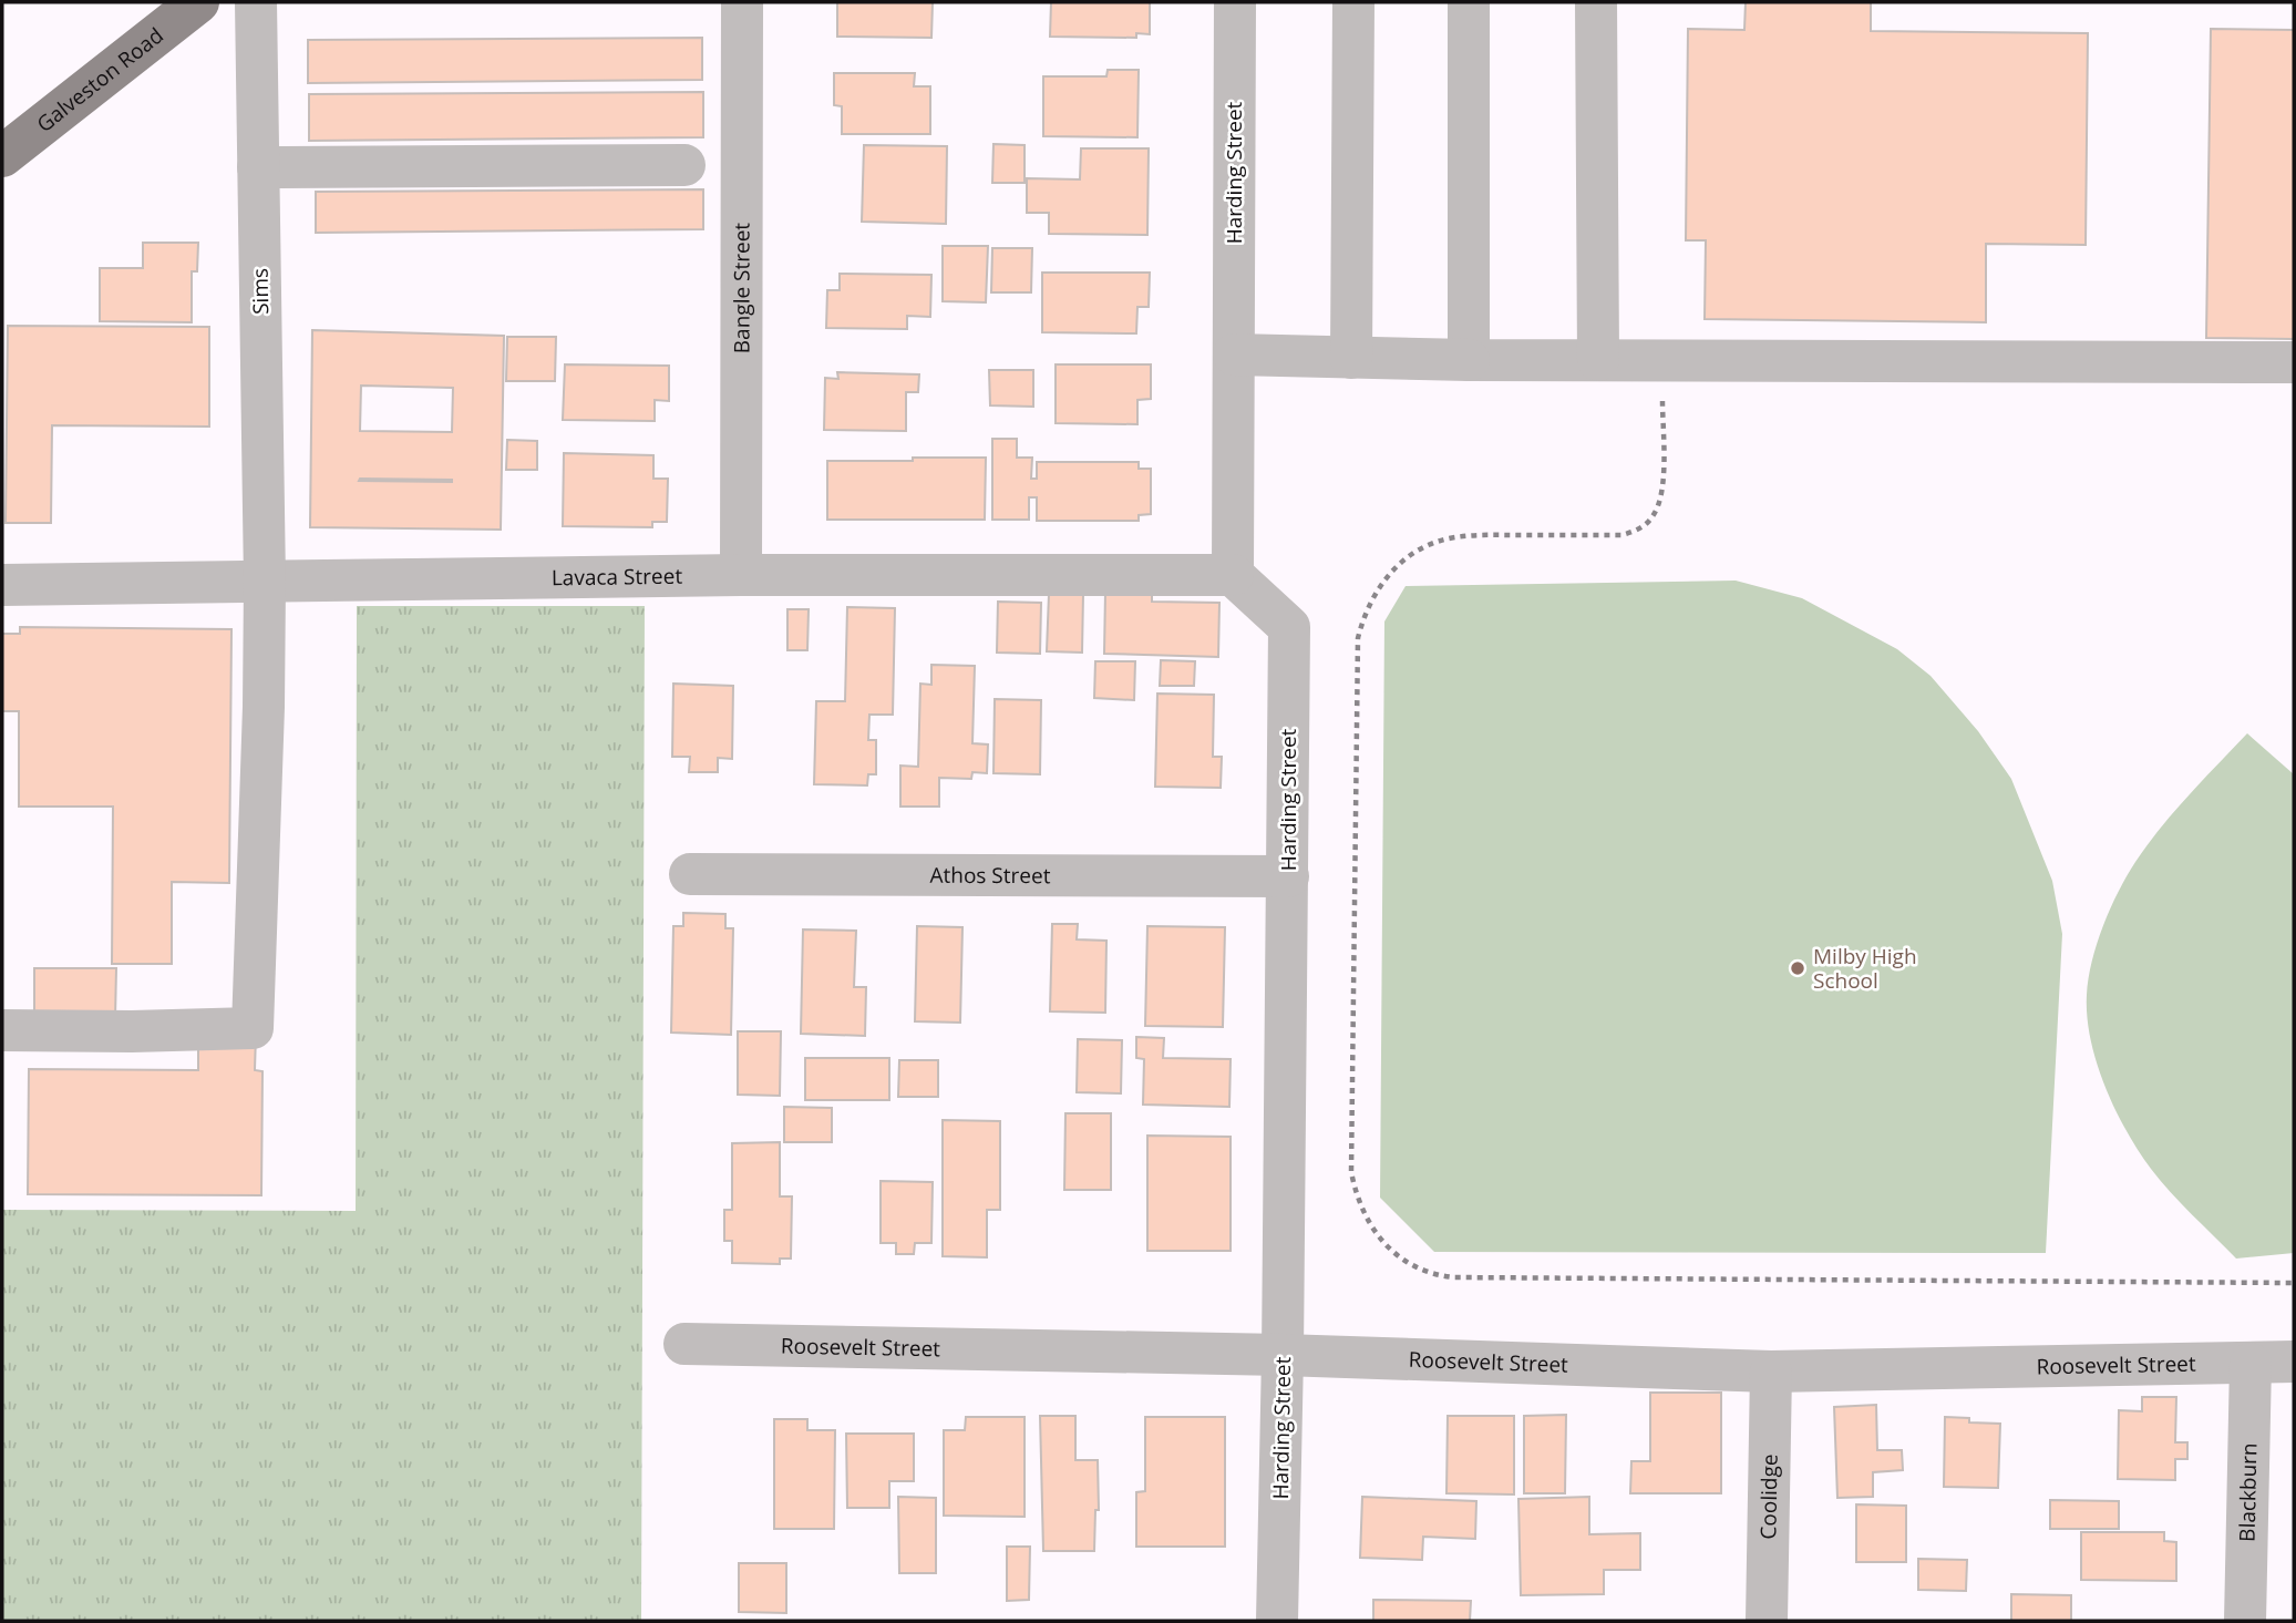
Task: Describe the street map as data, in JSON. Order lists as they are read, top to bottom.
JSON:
{
  "streets": {
    "main road": ["Galveston Road"],
    "street": [
      "Harding Street",
      "Bangle Street",
      "Sims",
      "Lavaca Street",
      "Athos Street",
      "Roosevelt Street",
      "Blackburn",
      "Coolidge"
    ]
  },
  "crossings": [
    ["Harding Street", "Lavaca Street"],
    ["Harding Street", "Athos Street"],
    ["Harding Street", "Roosevelt Street"],
    ["Bangle Street", "Lavaca Street"],
    ["Sims", "Lavaca Street"],
    ["Roosevelt Street", "Blackburn"],
    ["Roosevelt Street", "Coolidge"]
  ],
  "places": ["Milby High School"]
}
